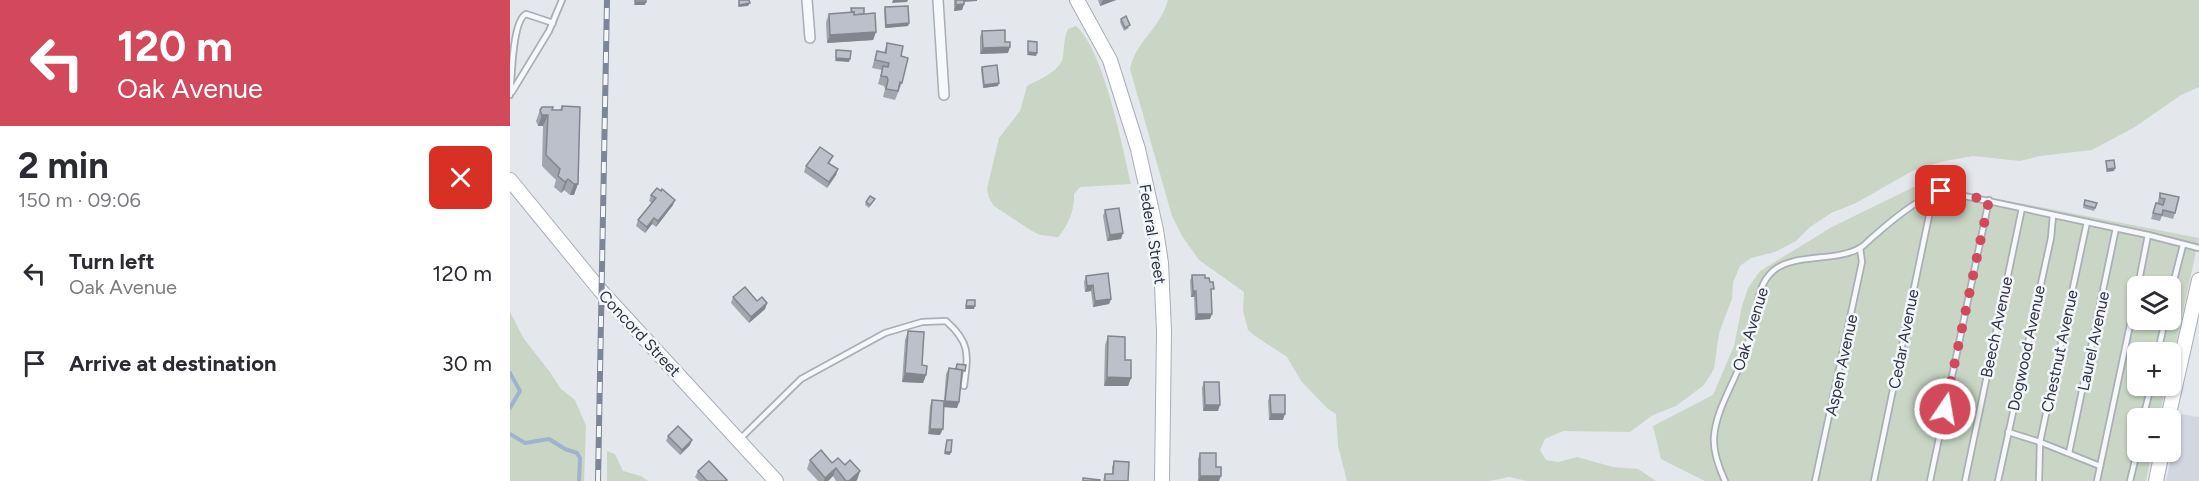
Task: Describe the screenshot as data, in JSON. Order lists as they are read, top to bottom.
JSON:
{
  "streets": {
    "street": ["Federal Street", "Concord Street"],
    "lane": [
      "Beech Avenue",
      "Oak Avenue",
      "Cedar Avenue",
      "Laurel Avenue",
      "Dogwood Avenue",
      "Chestnut Avenue",
      "Aspen Avenue"
    ]
  },
  "crossings": [
    ["Beech Avenue", "Oak Avenue"],
    ["Oak Avenue", "Cedar Avenue"],
    ["Oak Avenue", "Laurel Avenue"],
    ["Oak Avenue", "Dogwood Avenue"],
    ["Oak Avenue", "Chestnut Avenue"],
    ["Oak Avenue", "Aspen Avenue"]
  ],
  "page": {
    "turn": ["120 m", "Oak Avenue"],
    "heading": ["2 min", "150 m · 09:06"],
    "list": [
      {
        "name": "Turn left",
        "note": "Oak Avenue",
        "value": "120 m"
      },
      {
        "name": "Arrive at destination",
        "value": "30 m"
      }
    ],
    "map_buttons": ["+", "−"]
  }
}
